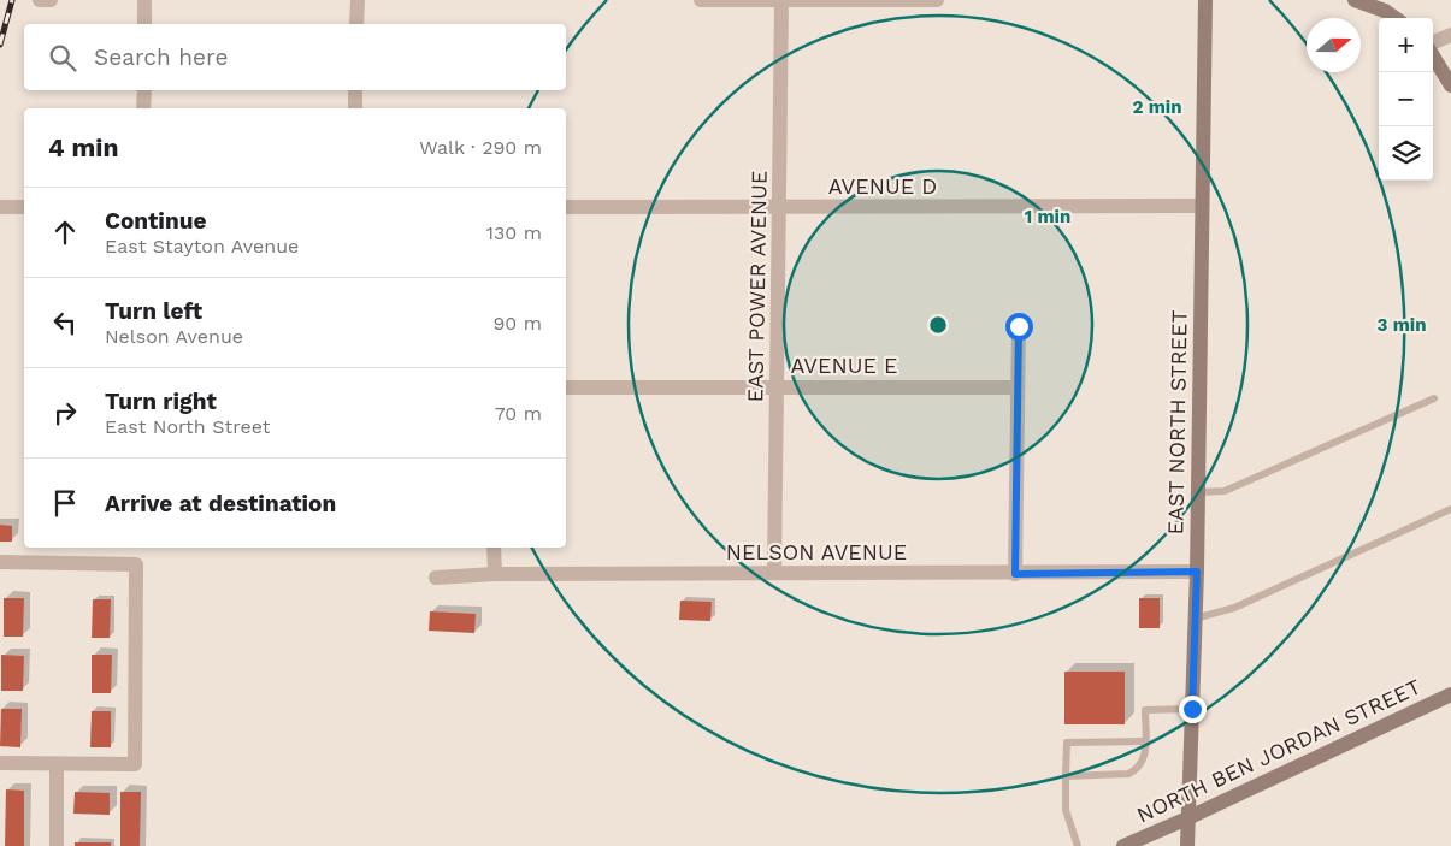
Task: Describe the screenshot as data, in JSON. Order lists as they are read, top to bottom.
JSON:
{
  "streets": {
    "street": [
      "AVENUE D",
      "EAST POWER AVENUE",
      "AVENUE E",
      "EAST NORTH STREET",
      "NELSON AVENUE",
      "NORTH BEN JORDAN STREET"
    ]
  },
  "crossings": [
    ["AVENUE D", "EAST POWER AVENUE"],
    ["AVENUE D", "EAST NORTH STREET"],
    ["EAST POWER AVENUE", "AVENUE E"],
    ["EAST POWER AVENUE", "NELSON AVENUE"],
    ["EAST NORTH STREET", "NELSON AVENUE"],
    ["EAST NORTH STREET", "NORTH BEN JORDAN STREET"]
  ],
  "north": "right",
  "page": {
    "map_buttons": ["+", "−"],
    "search": "Search here",
    "heading": ["4 min", "Walk · 290 m"],
    "list": [
      ["Continue", "East Stayton Avenue", "130 m"],
      ["Turn left", "Nelson Avenue", "90 m"],
      ["Turn right", "East North Street", "70 m"],
      "Arrive at destination"
    ]
  },
  "rings": ["2 min", "1 min", "3 min"]
}
